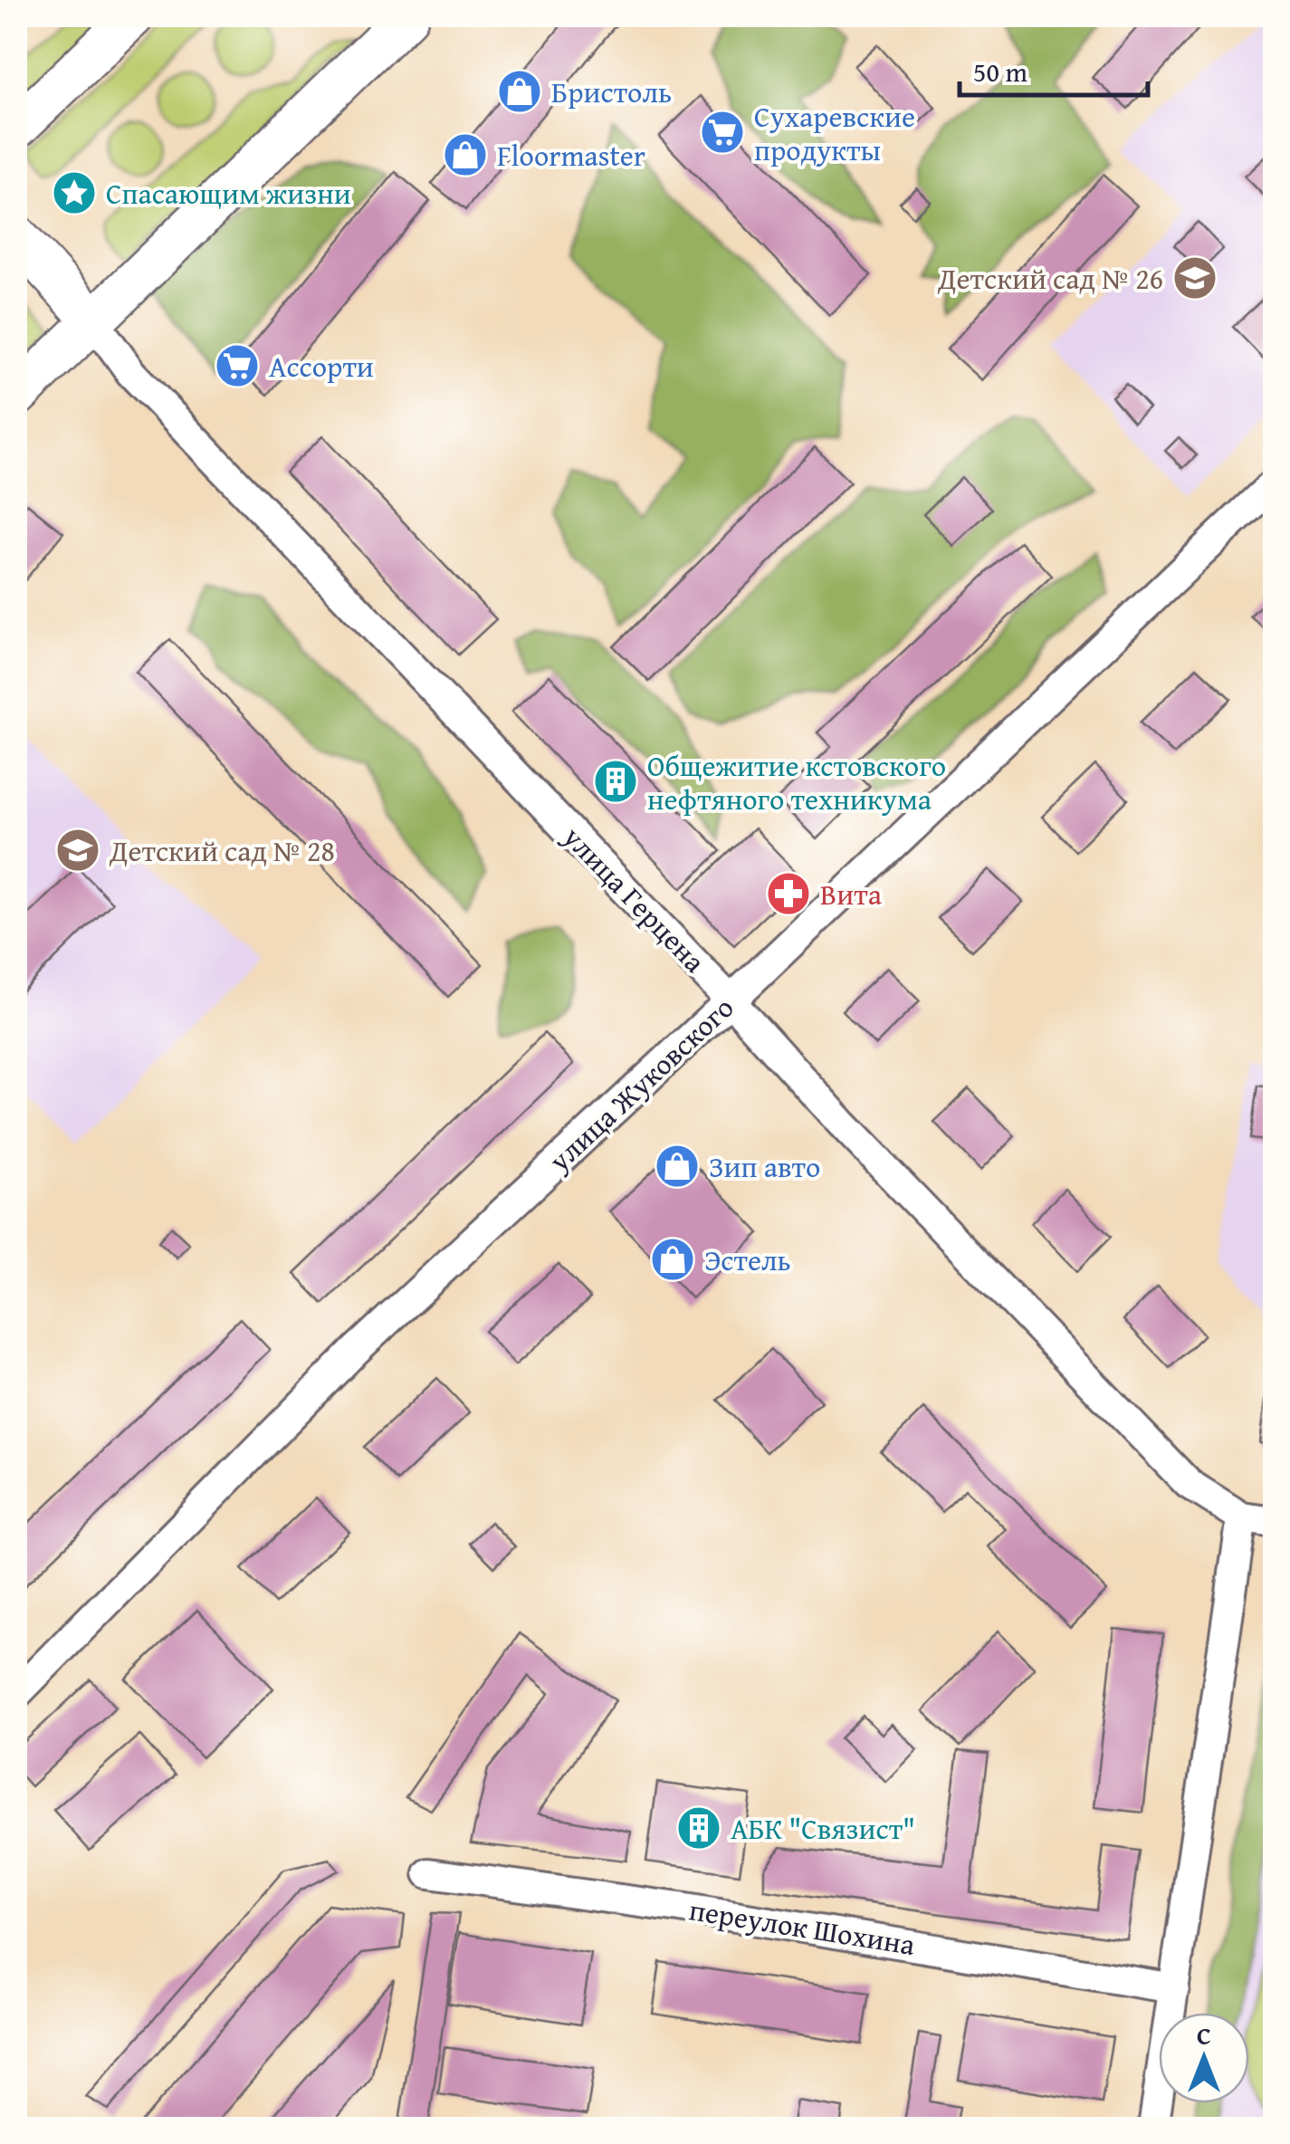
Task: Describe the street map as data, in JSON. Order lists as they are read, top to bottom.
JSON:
{
  "streets": {
    "street": ["улица Герцена", "улица Жуковского", "переулок Шохина"]
  },
  "crossings": [
    ["улица Герцена", "улица Жуковского"]
  ],
  "places": {
    "shop": [
      "Бристоль",
      "Floormaster",
      "Зип авто",
      "Эстель"
    ],
    "supermarket": ["Сухаревские продукты", "Ассорти"],
    "place": ["Спасающим жизни"],
    "school or university": ["Детский сад № 26", "Детский сад № 28"],
    "building": ["Общежитие кстовского нефтяного техникума", "АБК \"Связист\""],
    "pharmacy": ["Вита"]
  },
  "scale_bar": "50 m",
  "north": "top"
}
